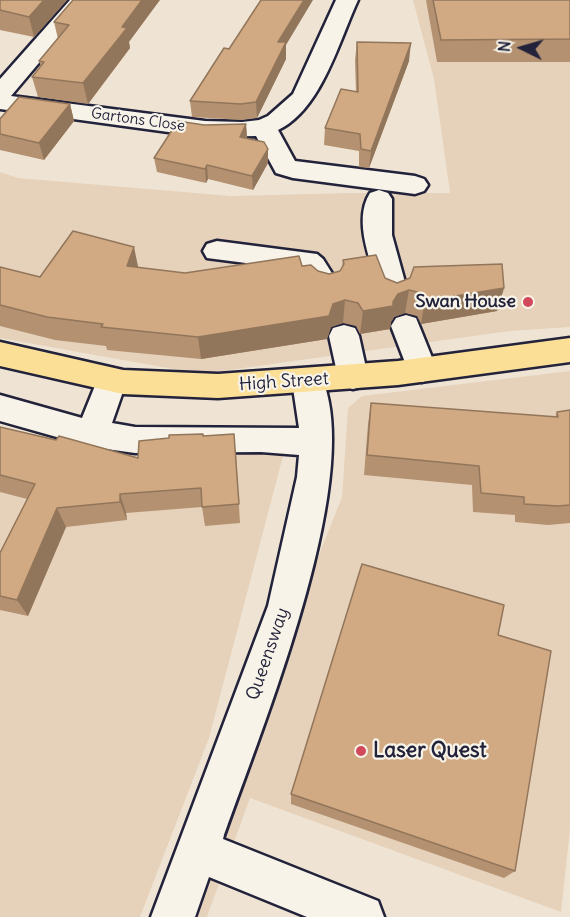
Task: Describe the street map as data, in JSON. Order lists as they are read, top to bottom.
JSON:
{
  "streets": {
    "main road": ["High Street"],
    "street": ["Gartons Close", "Queensway"]
  },
  "crossings": [
    ["High Street", "Queensway"]
  ],
  "places": ["Swan House", "Laser Quest"],
  "north": "left"
}
